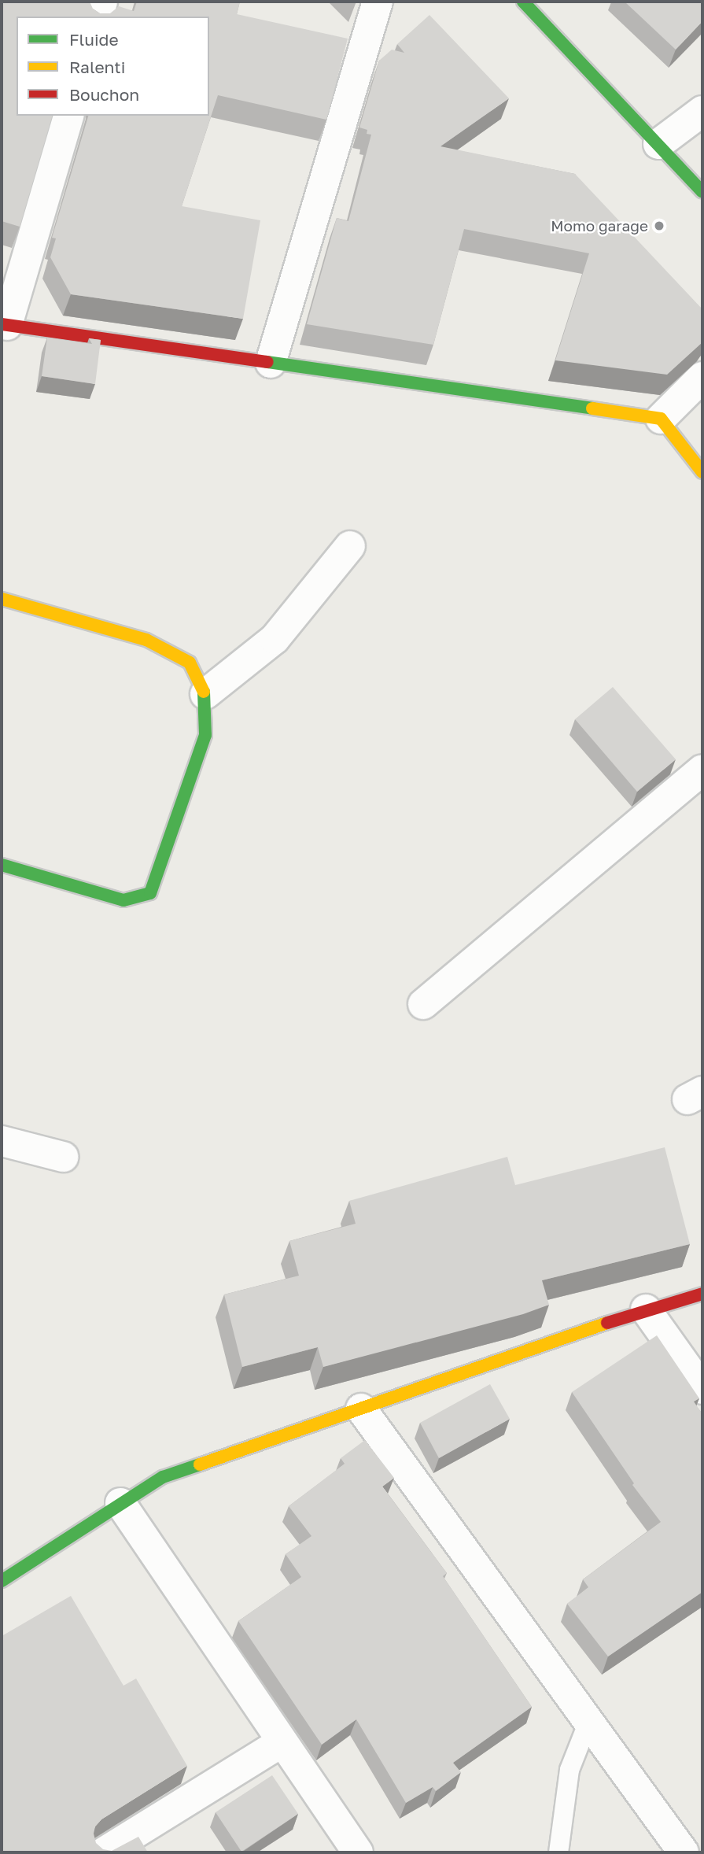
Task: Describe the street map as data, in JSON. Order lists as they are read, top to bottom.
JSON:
{
  "places": ["Momo garage"],
  "legend": ["Fluide", "Ralenti", "Bouchon"]
}
